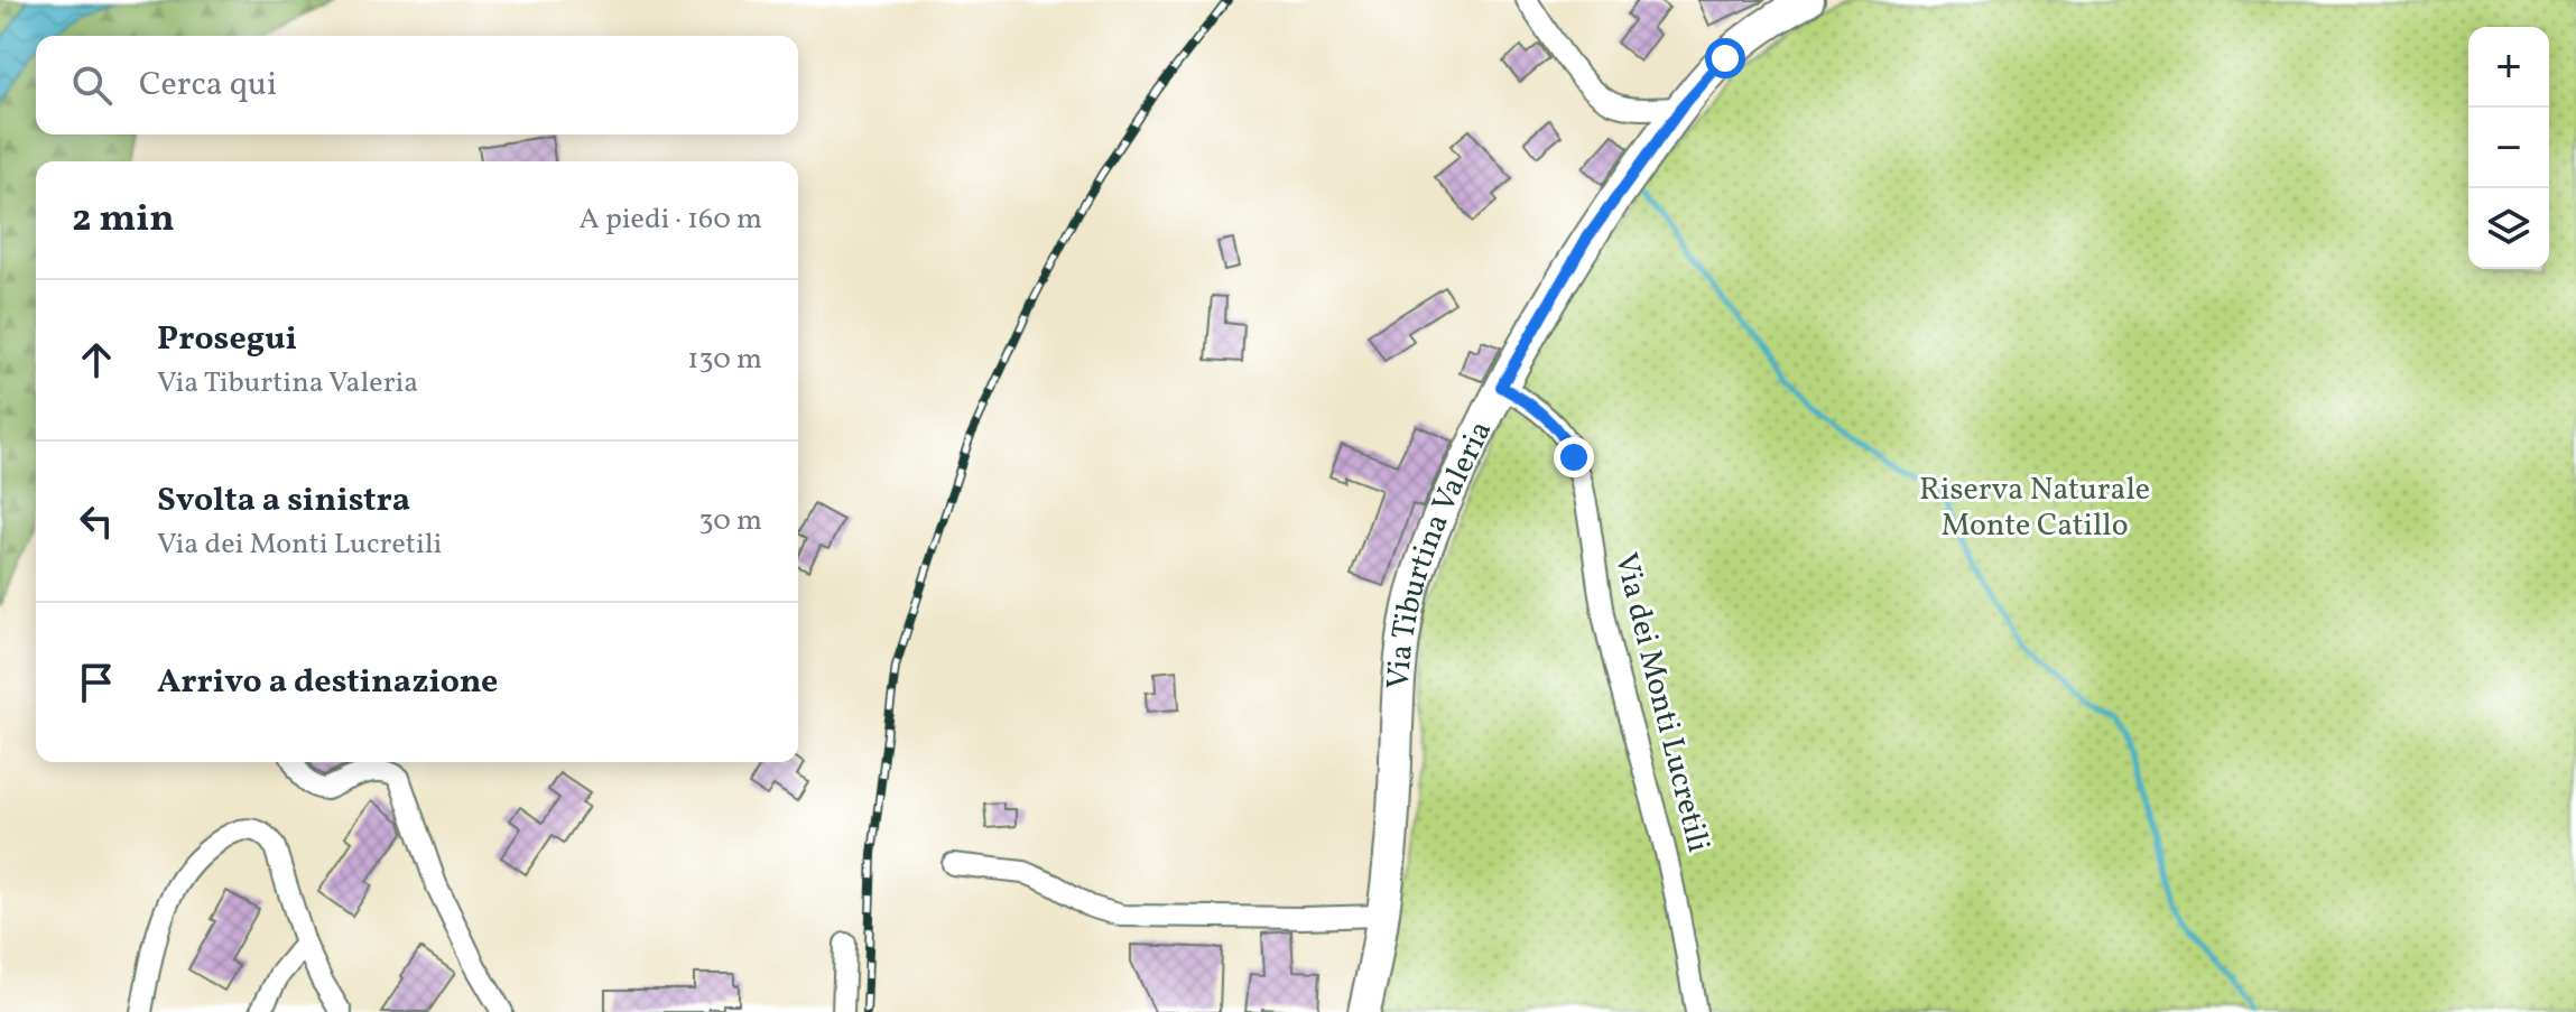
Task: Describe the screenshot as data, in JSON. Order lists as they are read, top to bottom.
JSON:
{
  "streets": {
    "main road": ["Via Tiburtina Valeria"],
    "street": ["Via dei Monti Lucretili"]
  },
  "crossings": [
    ["Via Tiburtina Valeria", "Via dei Monti Lucretili"]
  ],
  "parks": ["Riserva Naturale Monte Catillo"],
  "page": {
    "map_buttons": ["+", "−"],
    "search": "Cerca qui",
    "heading": ["2 min", "A piedi · 160 m"],
    "list": [
      ["Prosegui", "Via Tiburtina Valeria", "130 m"],
      ["Svolta a sinistra", "Via dei Monti Lucretili", "30 m"],
      "Arrivo a destinazione"
    ]
  }
}
